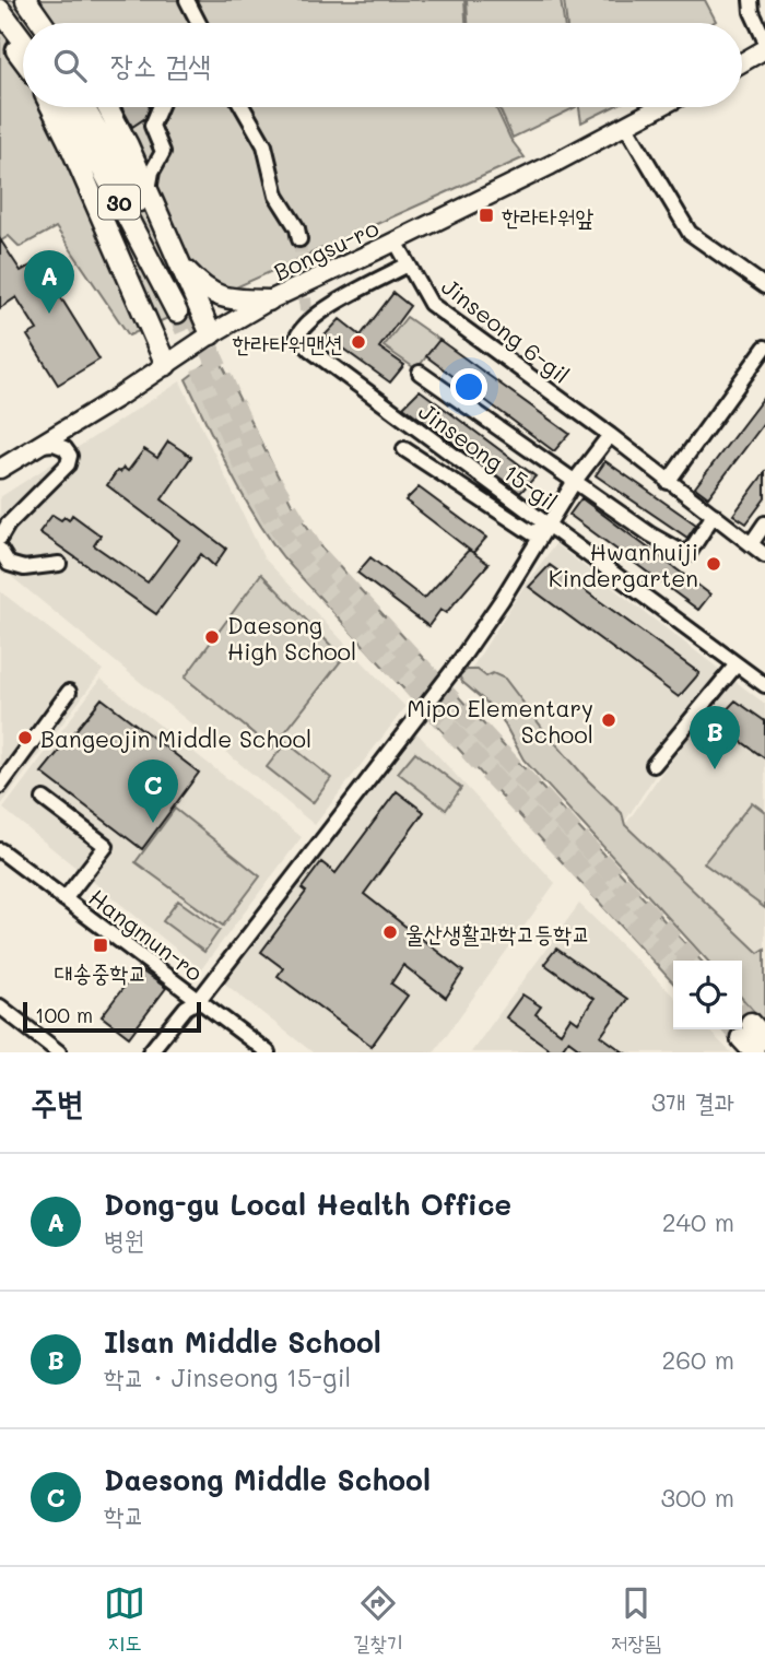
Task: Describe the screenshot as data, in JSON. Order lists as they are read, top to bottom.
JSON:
{
  "streets": {
    "highway": ["30"],
    "main road": ["Bongsu-ro"],
    "street": ["Jinseong 6-gil", "Jinseong 15-gil", "Hangmun-ro"]
  },
  "crossings": [
    ["Bongsu-ro", "Jinseong 6-gil"],
    ["Jinseong 6-gil", "Jinseong 15-gil"]
  ],
  "places": {
    "transit": ["한라타워앞", "대송중학교"],
    "other": [
      "한라타워맨션",
      "Hwanhuiji Kindergarten",
      "Daesong High School",
      "Mipo Elementary School",
      "Bangeojin Middle School",
      "울산생활과학고등학교"
    ]
  },
  "scale_bar": "100 m",
  "page": {
    "search": "장소 검색",
    "pins": ["A", "B", "C"],
    "scale": "100 m",
    "heading": ["주변", "3개 결과"],
    "list": [
      {
        "mark": "A",
        "name": "Dong-gu Local Health Office",
        "note": "병원",
        "value": "240 m"
      },
      {
        "mark": "B",
        "name": "Ilsan Middle School",
        "note": "학교 · Jinseong 15-gil",
        "value": "260 m"
      },
      {
        "mark": "C",
        "name": "Daesong Middle School",
        "note": "학교",
        "value": "300 m"
      }
    ],
    "nav": ["지도", "길찾기", "저장됨"]
  }
}
